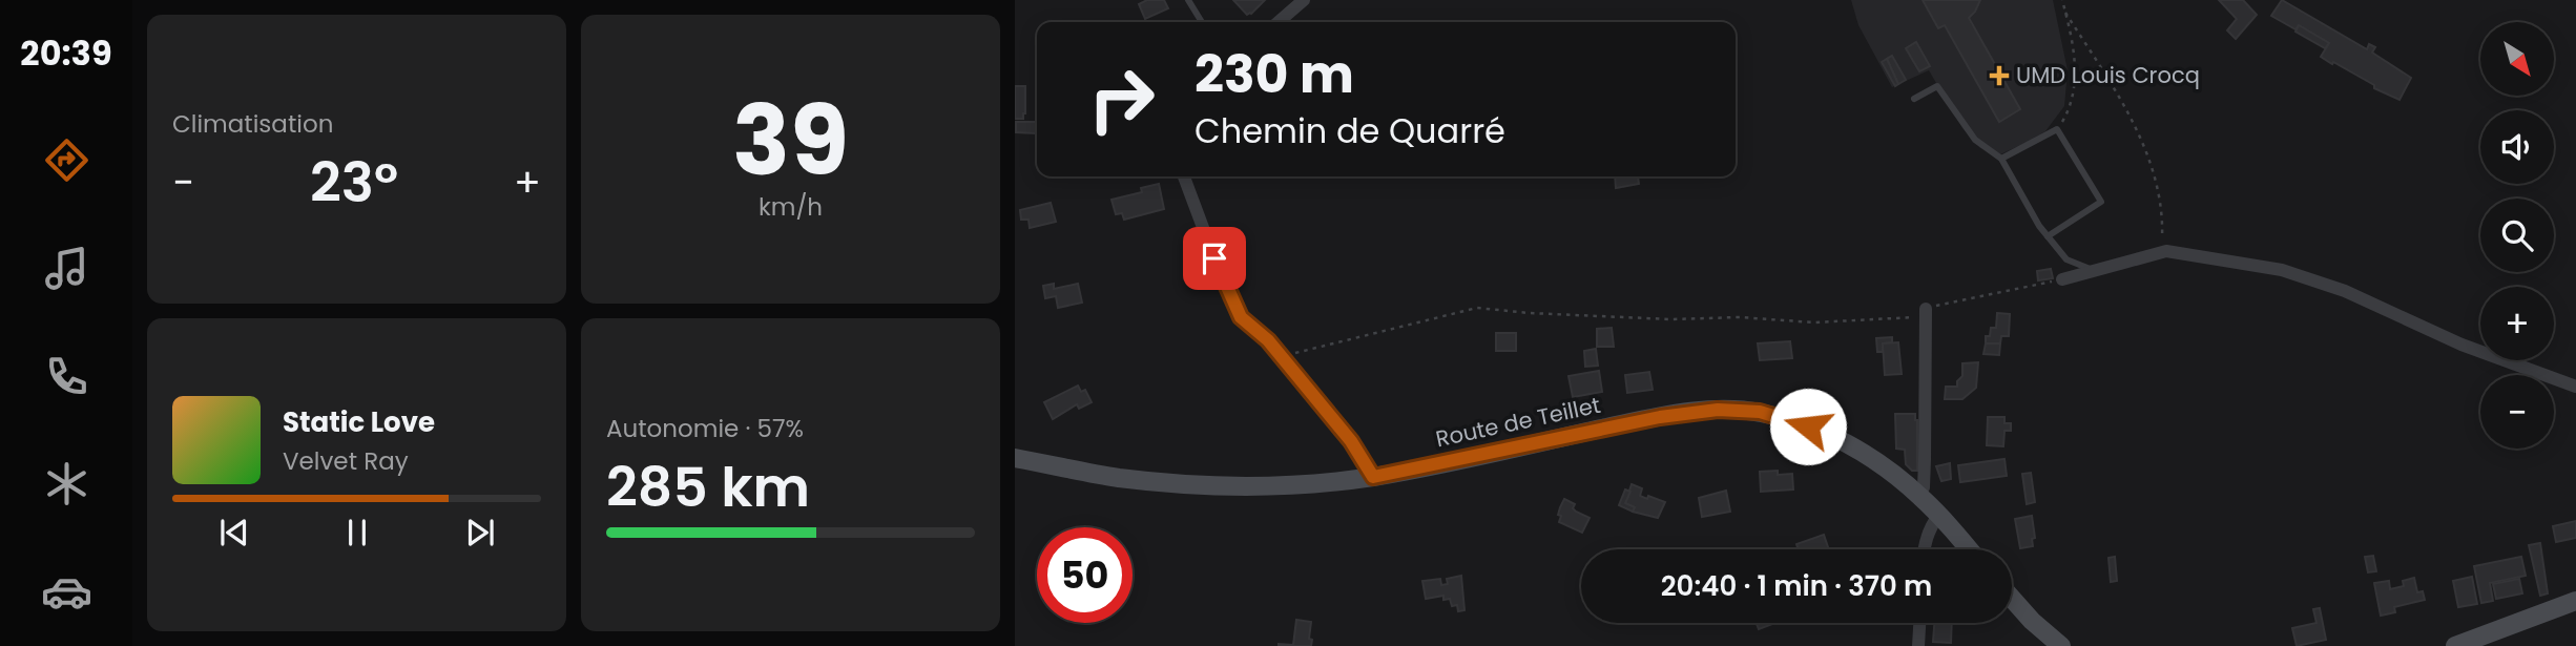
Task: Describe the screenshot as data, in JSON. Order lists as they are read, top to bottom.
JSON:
{
  "streets": {
    "main road": ["Route de Teillet"]
  },
  "places": {
    "health": ["UMD Louis Crocq"]
  },
  "north": "bottom right",
  "page": {
    "tabs": "20:39",
    "tile": [
      "Climatisation",
      ["39", "km/h"],
      ["Autonomie · 57%", "285 km"]
    ],
    "map_buttons": ["+", "−"],
    "turn": ["230 m", "Chemin de Quarré"],
    "heat": ["−", "23°", "+"],
    "song": ["Static Love", "Velvet Ray"],
    "limit": "50",
    "trip": "20:40 · 1 min · 370 m"
  }
}
